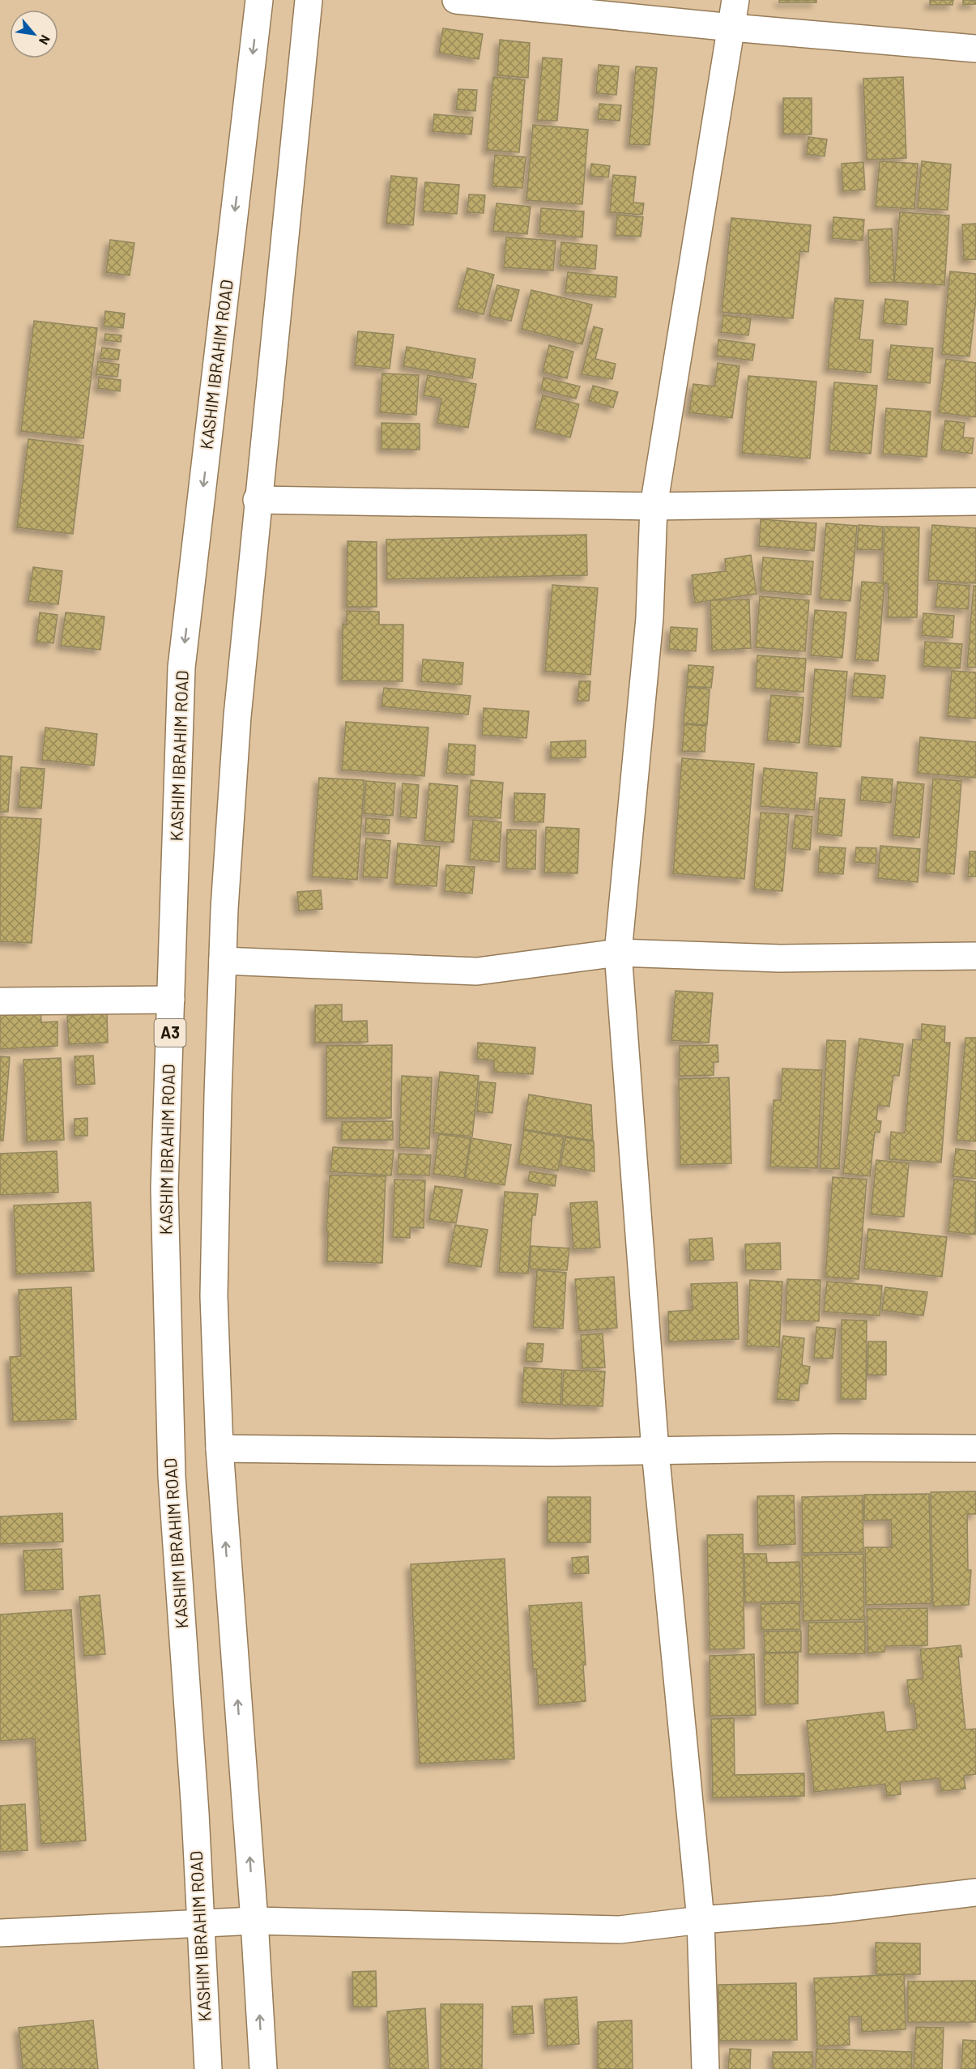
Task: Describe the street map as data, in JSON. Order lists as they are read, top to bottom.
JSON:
{
  "streets": {
    "main road": ["KASHIM IBRAHIM ROAD", "A3"]
  },
  "north": "bottom right"
}
